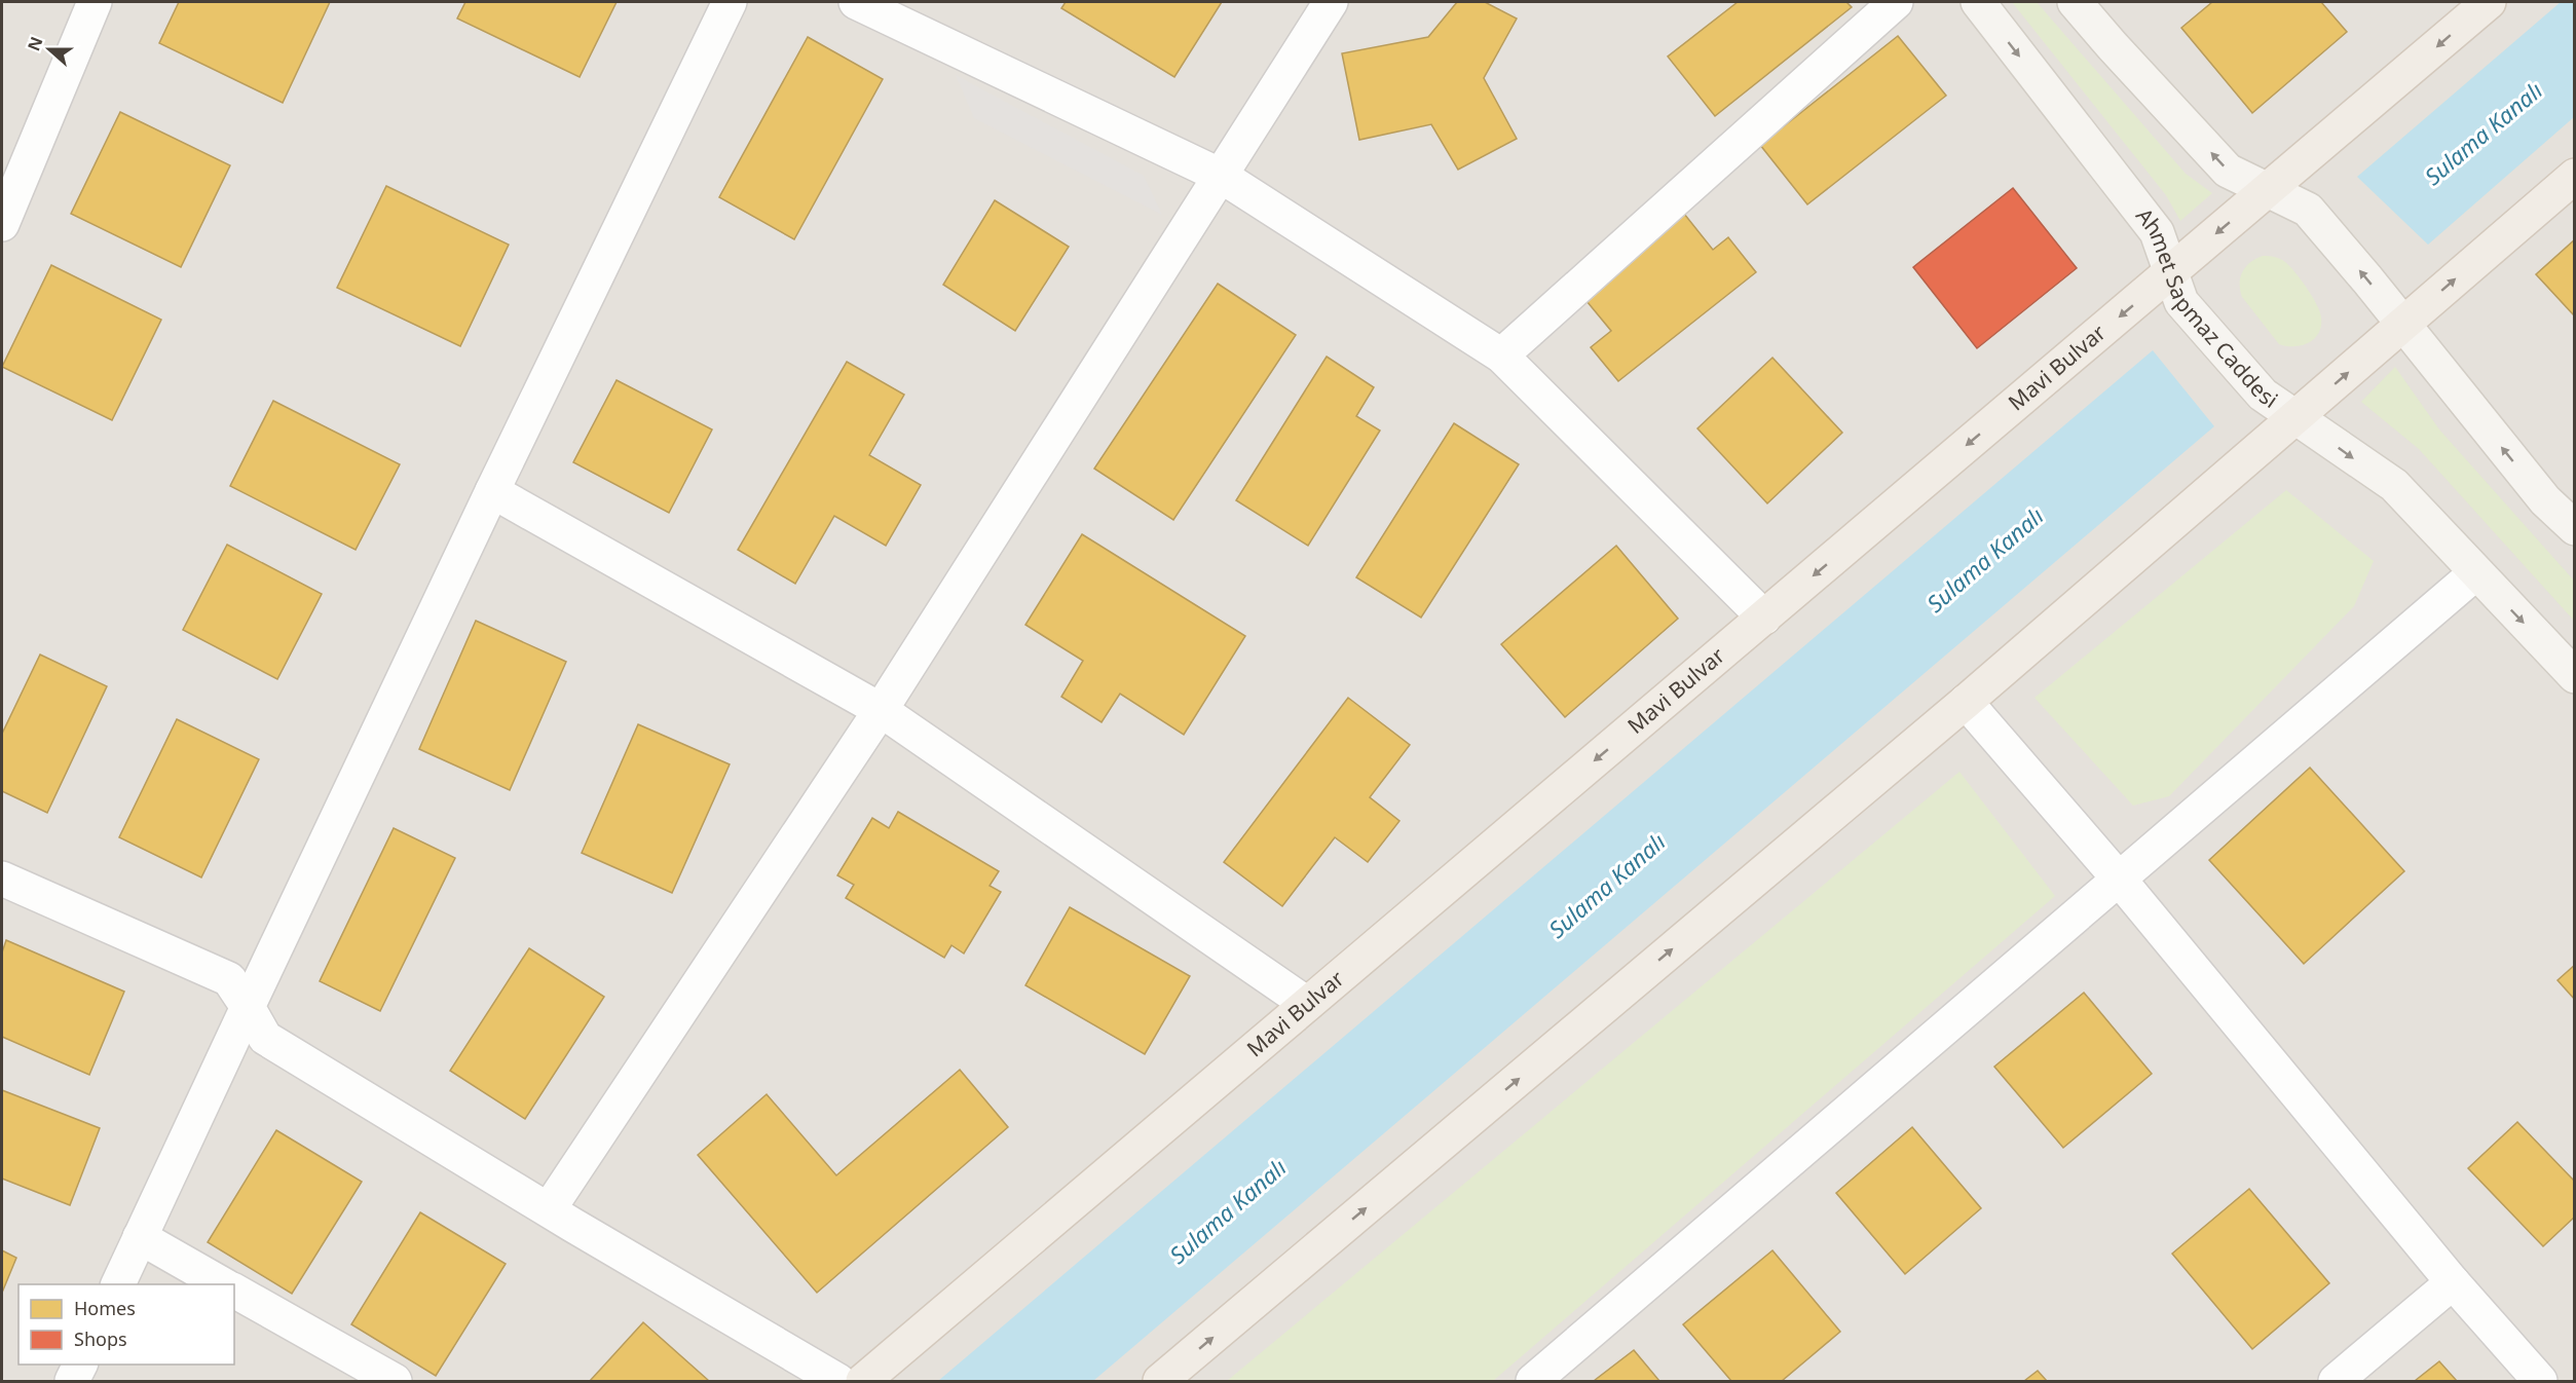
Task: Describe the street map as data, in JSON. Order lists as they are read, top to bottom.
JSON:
{
  "streets": {
    "main road": ["Ahmet Sapmaz Caddesi", "Mavi Bulvar"]
  },
  "crossings": [
    ["Ahmet Sapmaz Caddesi", "Mavi Bulvar"]
  ],
  "water": ["Sulama Kanalı"],
  "legend": ["Homes", "Shops"],
  "north": "left"
}
